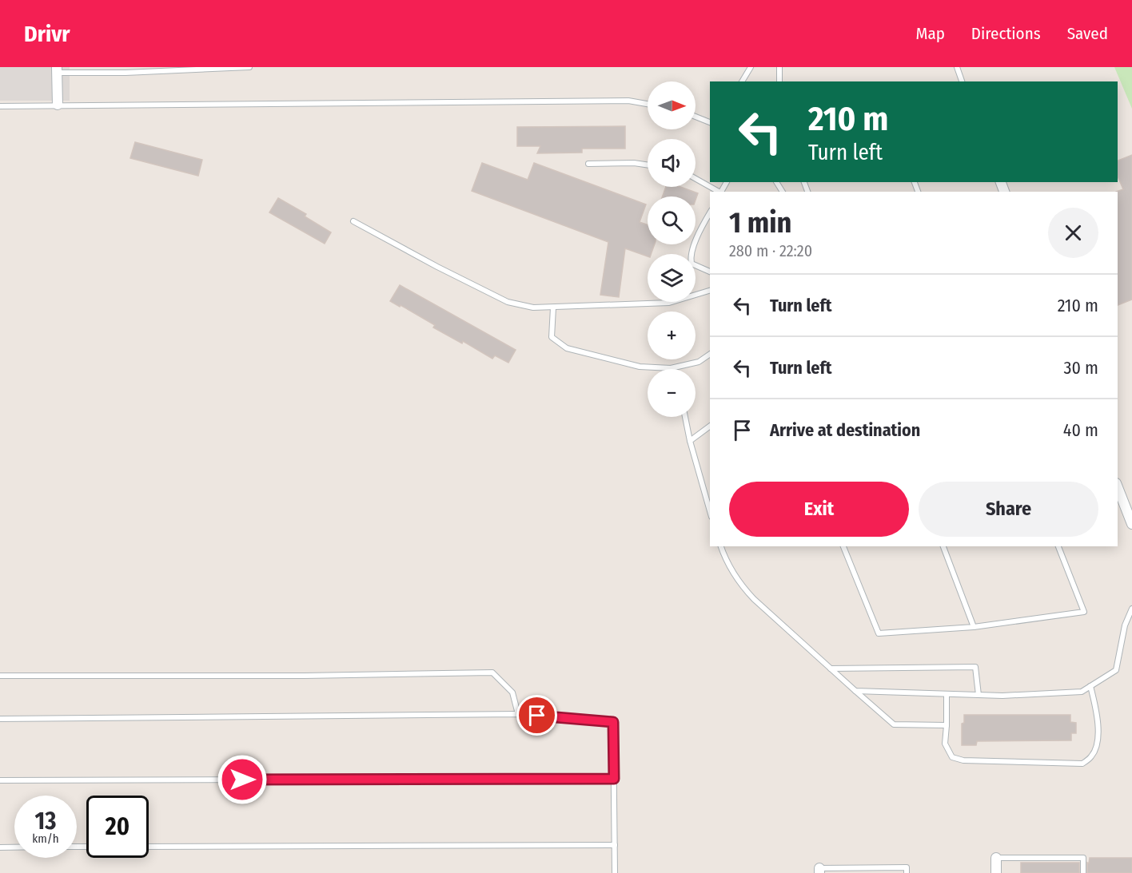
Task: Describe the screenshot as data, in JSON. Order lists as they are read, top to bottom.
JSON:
{
  "north": "right",
  "page": {
    "header": "Drivr",
    "nav": ["Map", "Directions", "Saved"],
    "map_buttons": ["+", "−"],
    "turn": ["210 m", "Turn left"],
    "heading": ["1 min", "280 m · 22:20"],
    "list": [
      {
        "name": "Turn left",
        "value": "210 m"
      },
      {
        "name": "Turn left",
        "value": "30 m"
      },
      {
        "name": "Arrive at destination",
        "value": "40 m"
      }
    ],
    "buttons": ["Exit", "Share"],
    "speed": "13 km/h",
    "limit": "20"
  }
}
